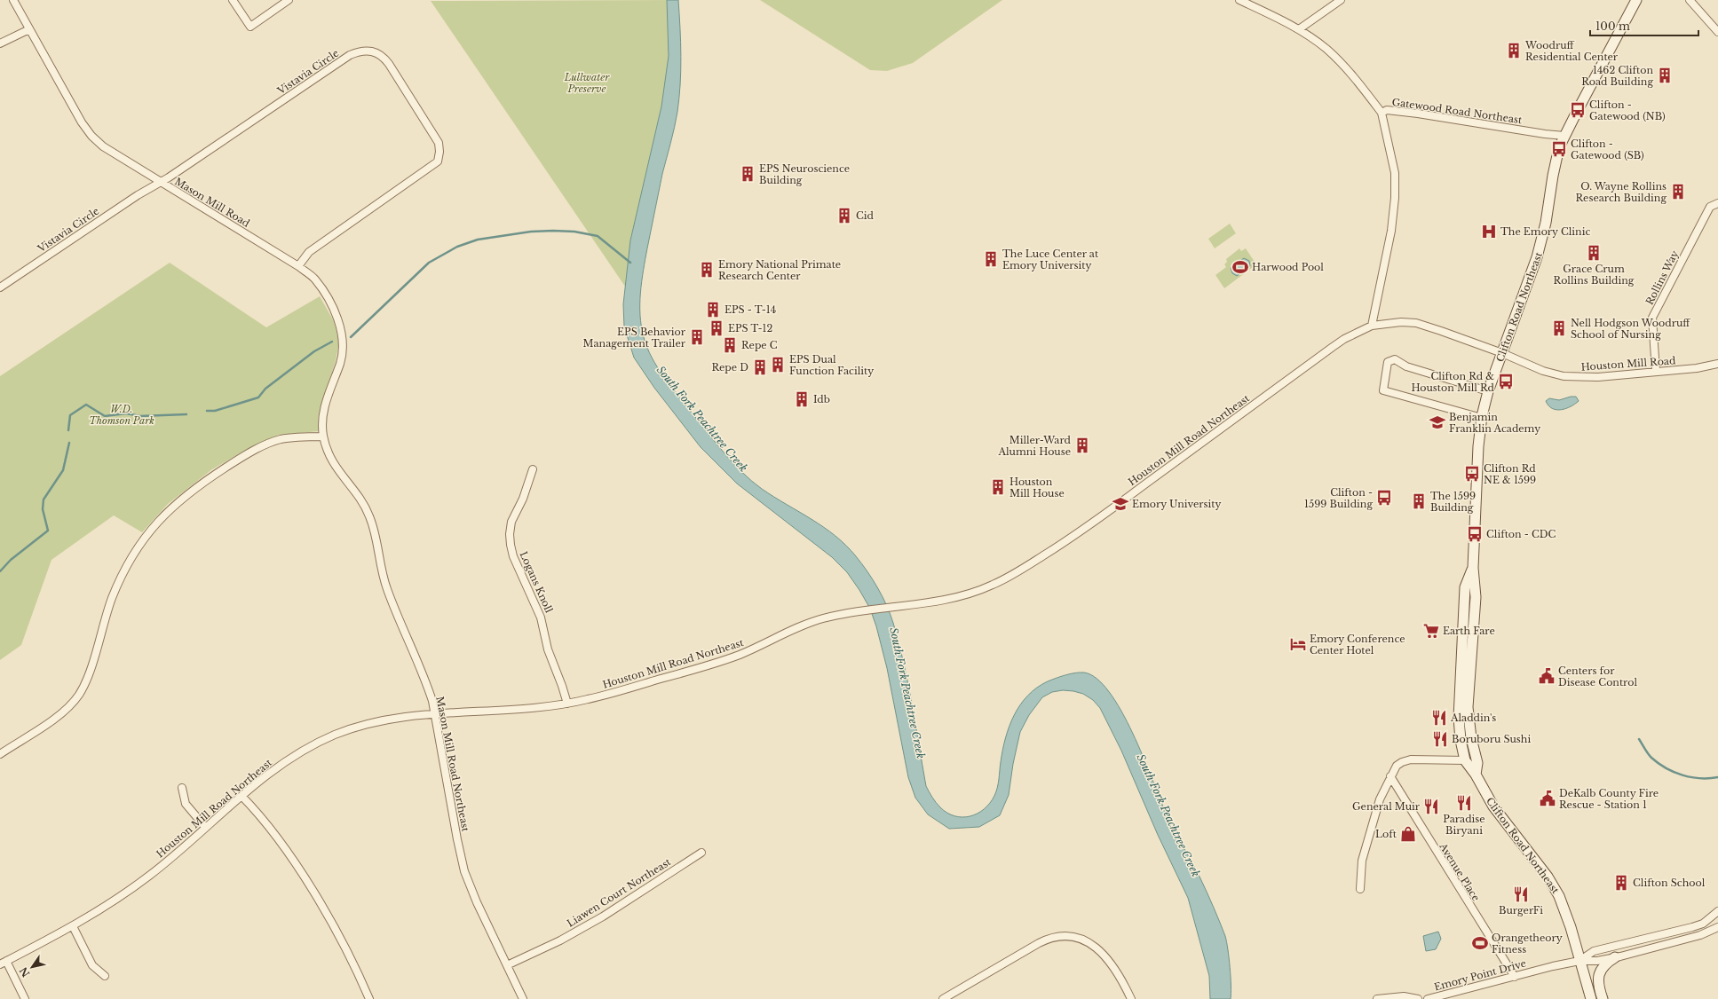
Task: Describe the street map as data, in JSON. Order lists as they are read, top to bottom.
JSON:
{
  "streets": {
    "main road": ["Clifton Road Northeast"],
    "street": [
      "Vistavia Circle",
      "Gatewood Road Northeast",
      "Mason Mill Road",
      "Rollins Way",
      "Houston Mill Road",
      "Houston Mill Road Northeast",
      "Logans Knoll",
      "Mason Mill Road Northeast",
      "Avenue Place",
      "Liawen Court Northeast",
      "Emory Point Drive"
    ]
  },
  "crossings": [
    ["Vistavia Circle", "Mason Mill Road"],
    ["Gatewood Road Northeast", "Clifton Road Northeast"],
    ["Mason Mill Road", "Mason Mill Road Northeast"],
    ["Rollins Way", "Houston Mill Road"],
    ["Clifton Road Northeast", "Houston Mill Road"],
    ["Clifton Road Northeast", "Houston Mill Road Northeast"],
    ["Clifton Road Northeast", "Emory Point Drive"],
    ["Houston Mill Road", "Houston Mill Road Northeast"],
    ["Houston Mill Road Northeast", "Logans Knoll"],
    ["Houston Mill Road Northeast", "Mason Mill Road Northeast"],
    ["Mason Mill Road Northeast", "Liawen Court Northeast"],
    ["Avenue Place", "Emory Point Drive"]
  ],
  "water": ["South Fork Peachtree Creek"],
  "parks": ["Lullwater Preserve", "W.D. Thomson Park"],
  "places": {
    "building": [
      "Woodruff Residential Center",
      "1462 Clifton Road Building",
      "EPS Neuroscience Building",
      "O. Wayne Rollins Research Building",
      "Cid",
      "Grace Crum Rollins Building",
      "The Luce Center at Emory University",
      "Emory National Primate Research Center",
      "EPS - T-14",
      "EPS T-12",
      "Nell Hodgson Woodruff School of Nursing",
      "EPS Behavior Management Trailer",
      "Repe C",
      "EPS Dual Function Facility",
      "Repe D",
      "Idb",
      "Miller-Ward Alumni House",
      "Houston Mill House",
      "The 1599 Building",
      "Clifton School"
    ],
    "bus stop": [
      "Clifton - Gatewood (NB)",
      "Clifton - Gatewood (SB)",
      "Clifton Rd & Houston Mill Rd",
      "Clifton Rd NE & 1599",
      "Clifton - 1599 Building",
      "Clifton - CDC"
    ],
    "hospital": ["The Emory Clinic"],
    "sports": ["Harwood Pool", "Orangetheory Fitness"],
    "school or university": ["Benjamin Franklin Academy", "Emory University"],
    "supermarket": ["Earth Fare"],
    "hotel": ["Emory Conference Center Hotel"],
    "public building": ["Centers for Disease Control", "DeKalb County Fire Rescue - Station 1"],
    "restaurant": [
      "Aladdin's",
      "Boruboru Sushi",
      "Paradise Biryani",
      "General Muir",
      "BurgerFi"
    ],
    "shop": ["Loft"]
  },
  "scale_bar": "100 m",
  "north": "bottom left"
}
